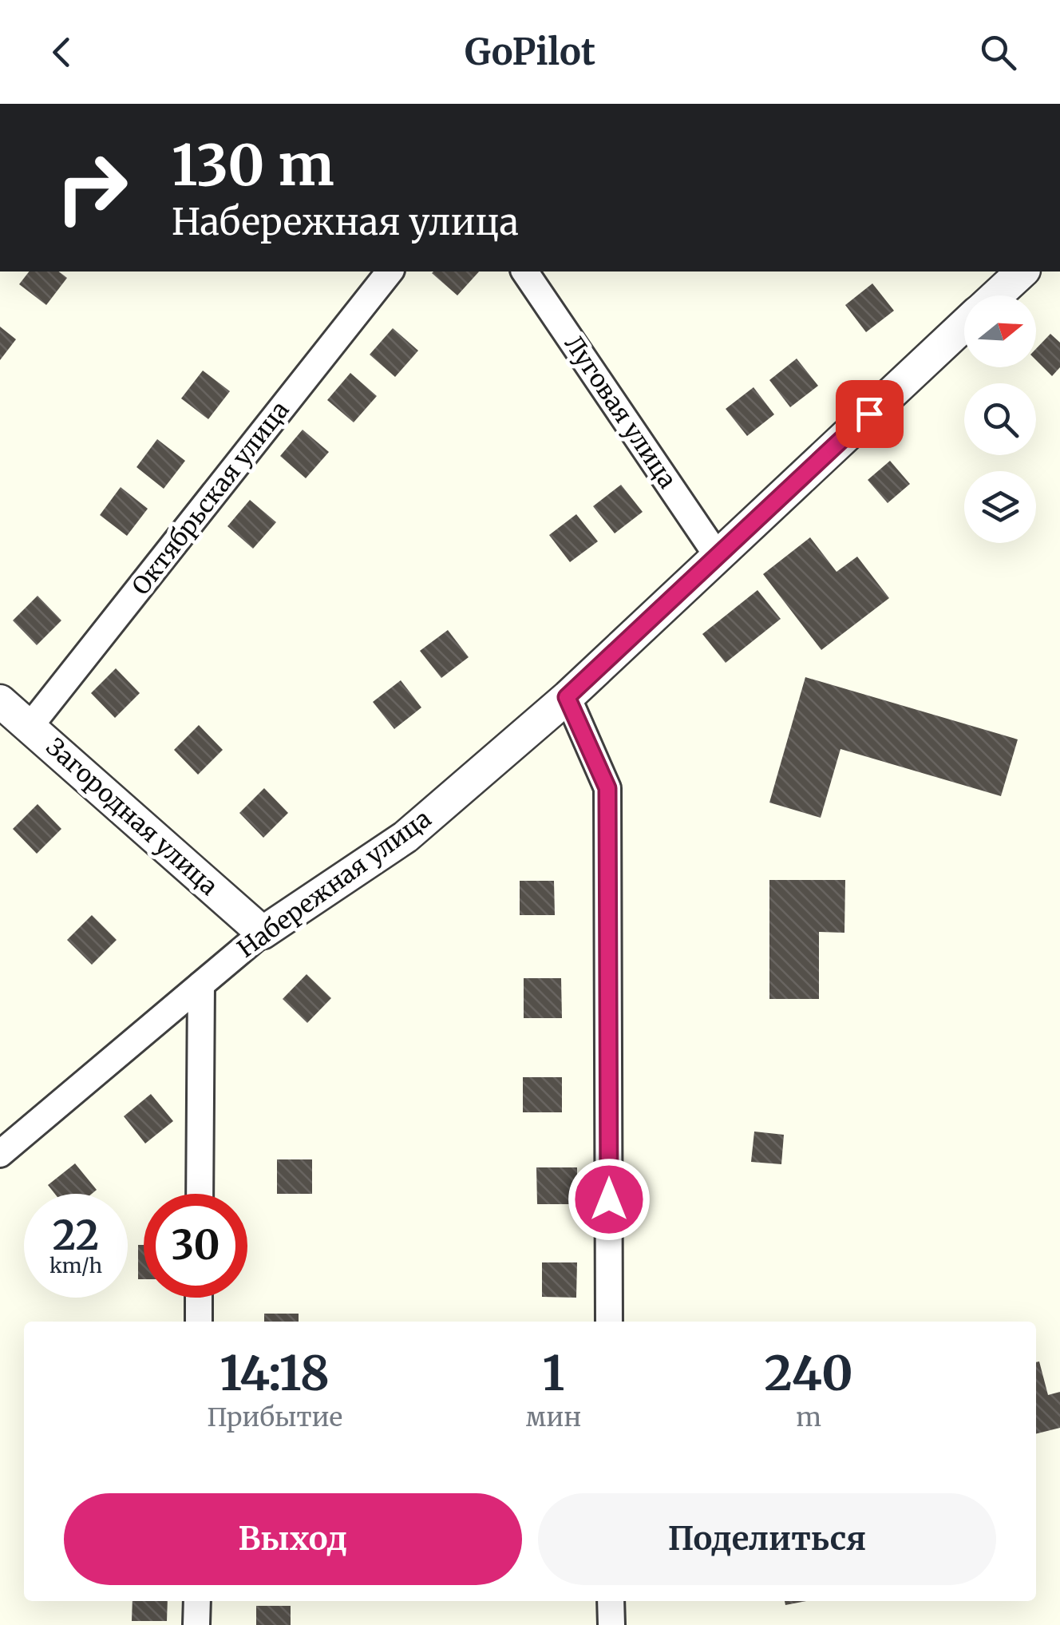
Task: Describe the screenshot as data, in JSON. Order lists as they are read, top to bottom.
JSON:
{
  "streets": {
    "street": [
      "Луговая улица",
      "Октябрьская улица",
      "Загородная улица",
      "Набережная улица"
    ]
  },
  "crossings": [
    ["Луговая улица", "Набережная улица"],
    ["Октябрьская улица", "Загородная улица"],
    ["Загородная улица", "Набережная улица"]
  ],
  "north": "right",
  "page": {
    "header": "GoPilot",
    "turn": ["130 m", "Набережная улица"],
    "speed": "22 km/h",
    "limit": "30",
    "eta": [
      "14:18",
      "Прибытие",
      "1",
      "мин",
      "240",
      "m"
    ],
    "buttons": ["Выход", "Поделиться"]
  }
}
